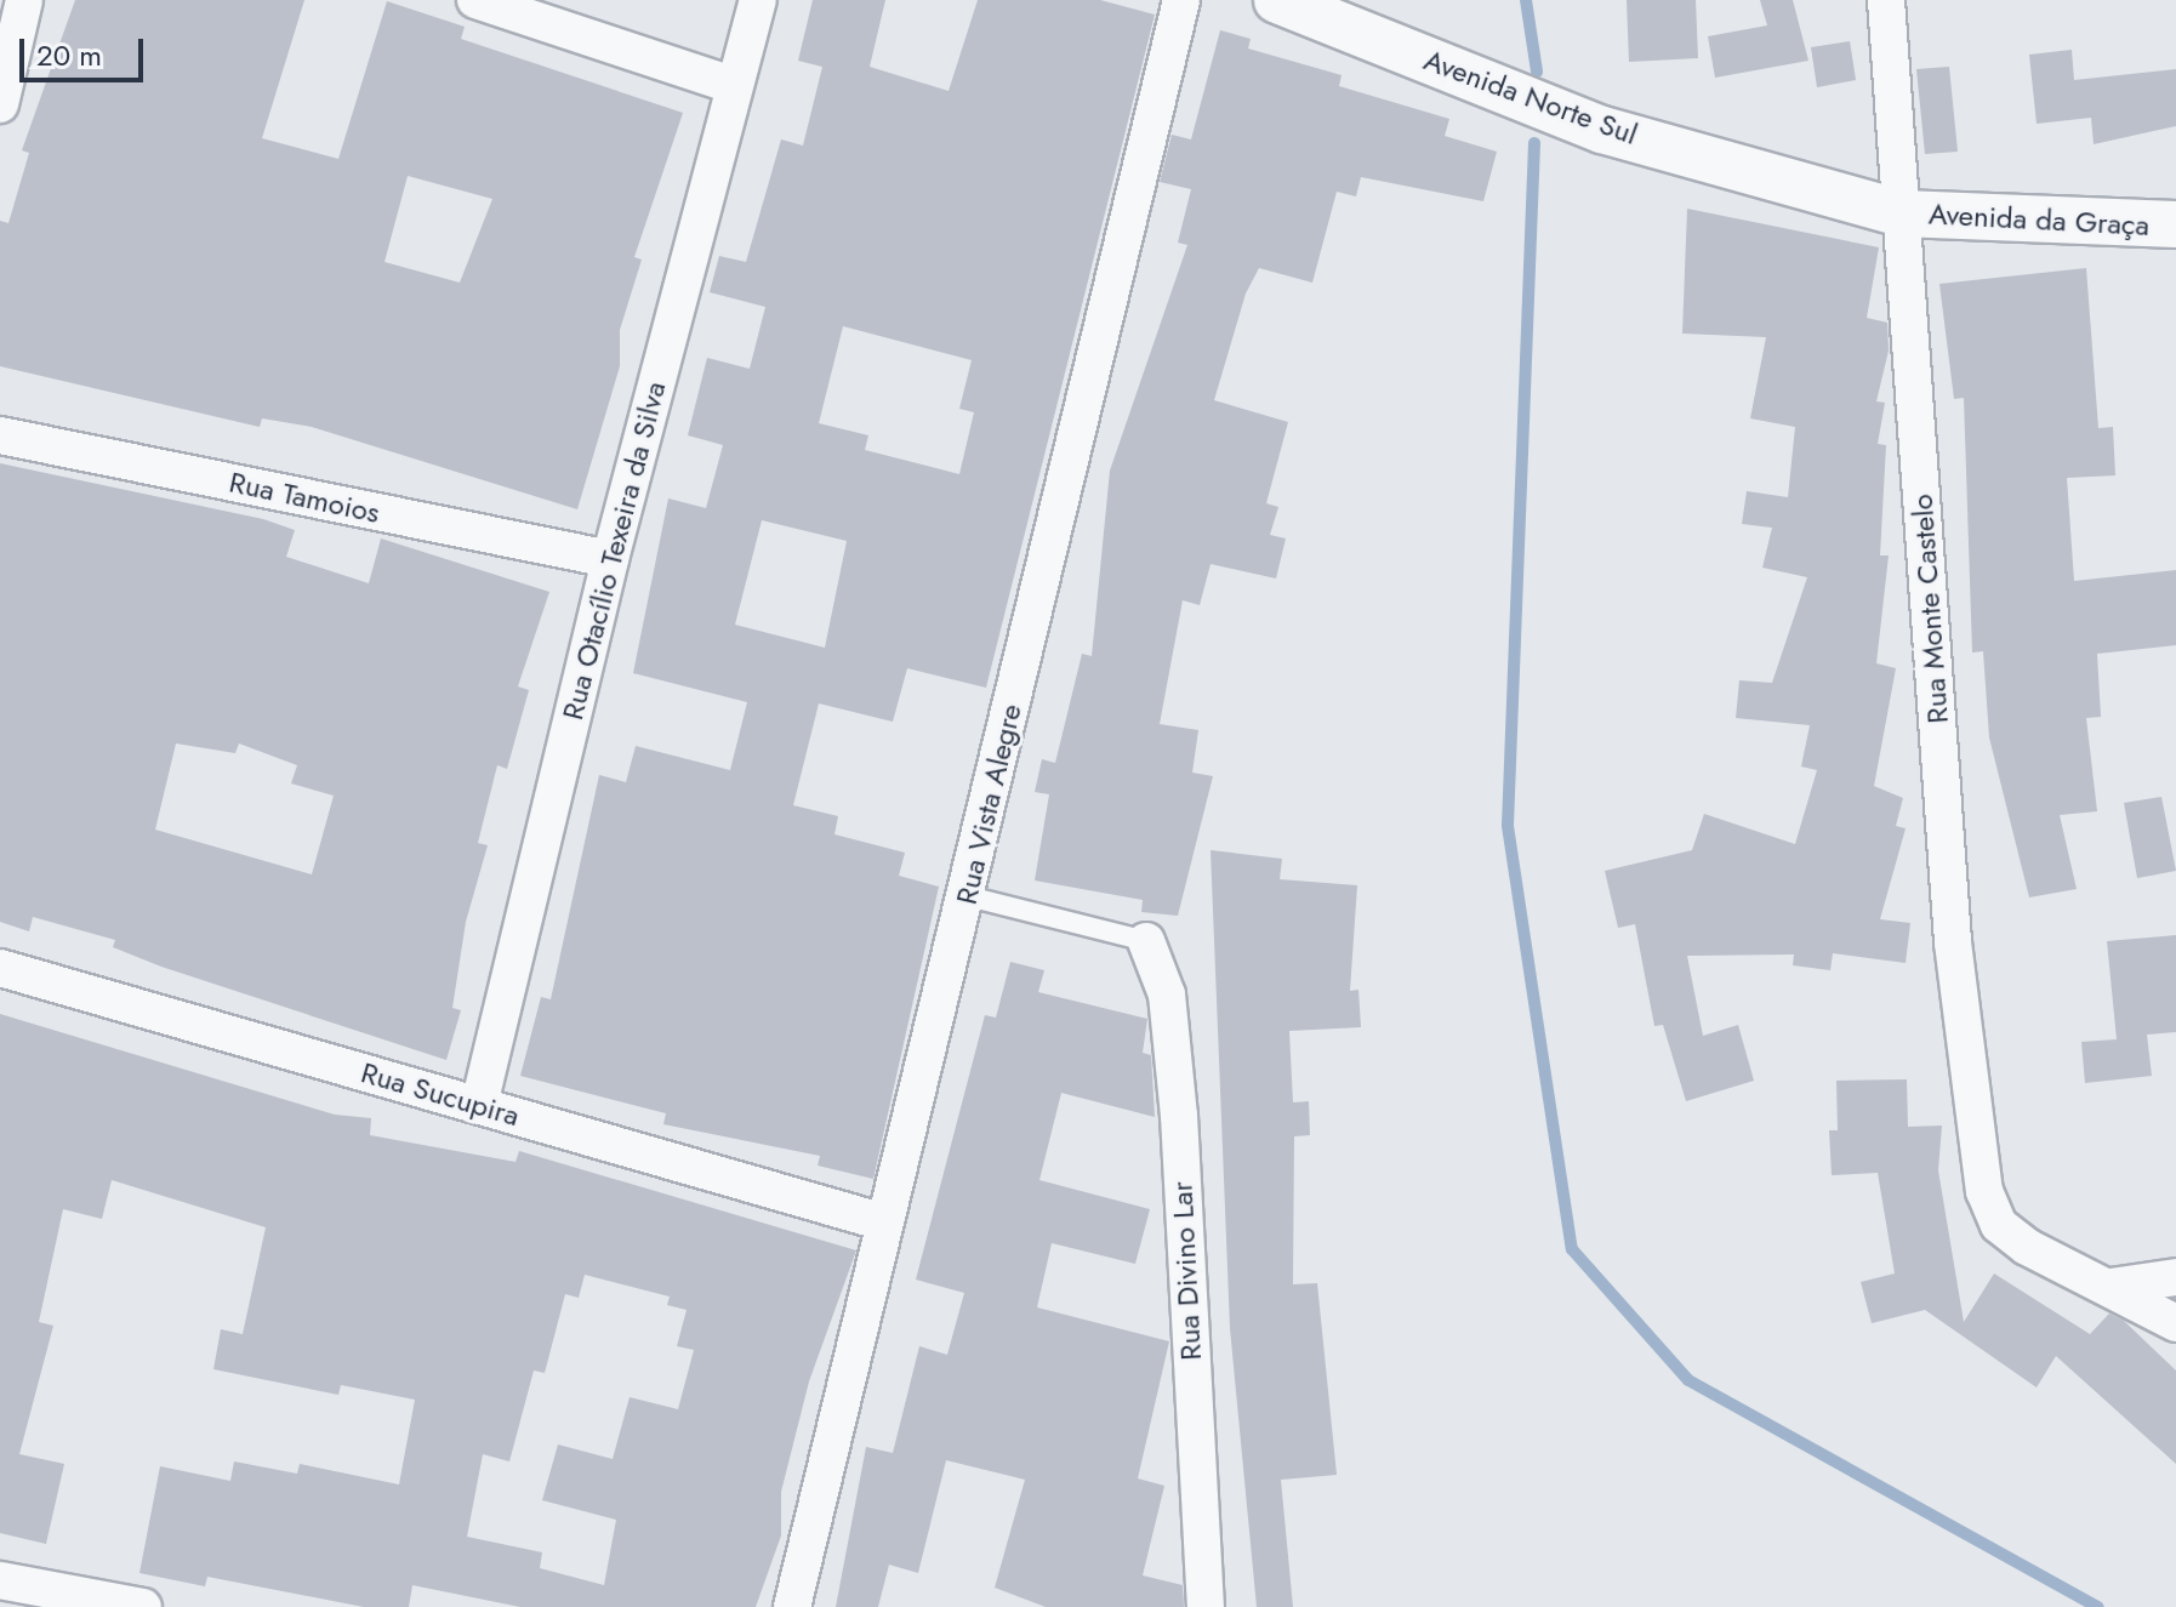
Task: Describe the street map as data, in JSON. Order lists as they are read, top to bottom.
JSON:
{
  "streets": {
    "street": [
      "Avenida Norte Sul",
      "Avenida da Graça",
      "Rua Tamoios",
      "Rua Otacílio Texeira da Silva",
      "Rua Monte Castelo",
      "Rua Vista Alegre",
      "Rua Sucupira",
      "Rua Divino Lar"
    ]
  },
  "crossings": [
    ["Avenida Norte Sul", "Avenida da Graça"],
    ["Avenida Norte Sul", "Rua Monte Castelo"],
    ["Avenida da Graça", "Rua Monte Castelo"],
    ["Rua Tamoios", "Rua Otacílio Texeira da Silva"],
    ["Rua Otacílio Texeira da Silva", "Rua Sucupira"],
    ["Rua Vista Alegre", "Rua Sucupira"]
  ],
  "scale_bar": "20 m"
}
